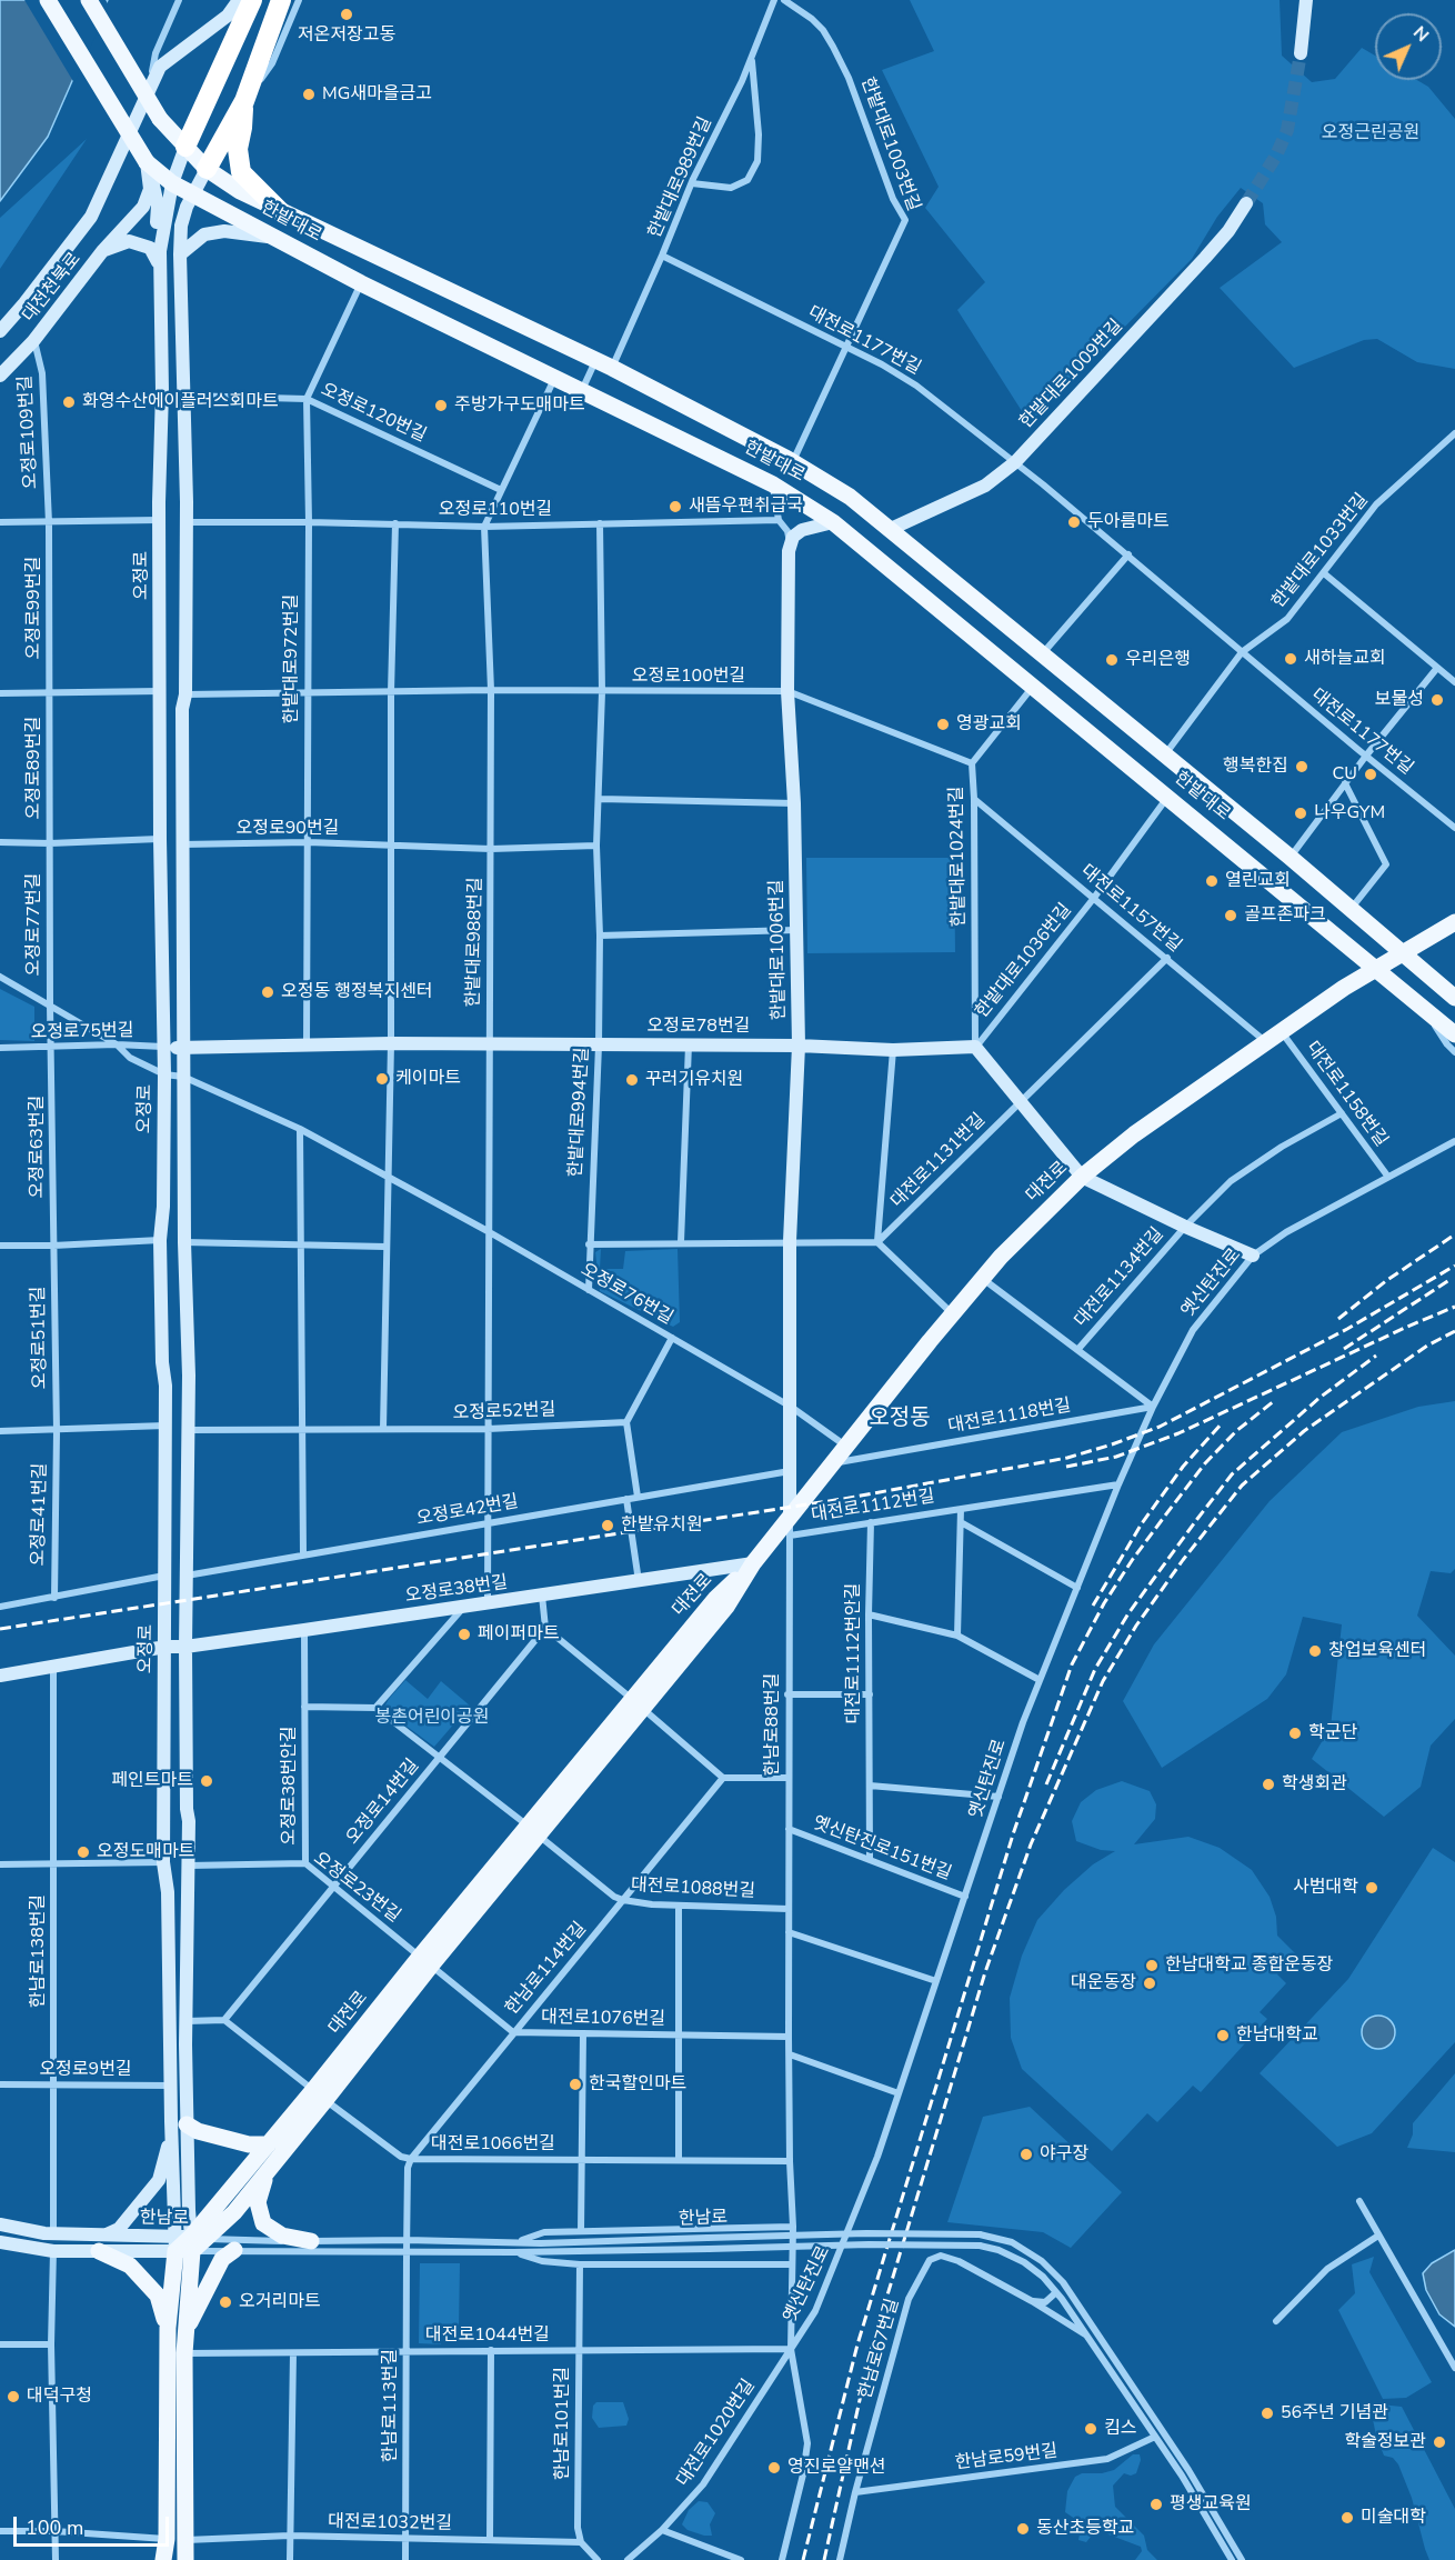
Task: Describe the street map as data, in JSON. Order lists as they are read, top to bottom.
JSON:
{
  "streets": {
    "main road": [
      "한밭대로",
      "대전천북로",
      "한밭대로1009번길",
      "오정로",
      "한밭대로1006번길",
      "오정로78번길",
      "대전로",
      "오정로38번길",
      "한남로"
    ],
    "street": [
      "한밭대로1003번길",
      "한밭대로989번길",
      "대전로1177번길",
      "오정로120번길",
      "오정로109번길",
      "오정로110번길",
      "한밭대로1033번길",
      "오정로99번길",
      "한밭대로972번길",
      "오정로100번길",
      "오정로89번길",
      "오정로90번길",
      "한밭대로1024번길",
      "대전로1157번길",
      "오정로77번길",
      "한밭대로988번길",
      "한밭대로1036번길",
      "오정로75번길",
      "대전로1158번길",
      "한밭대로994번길",
      "오정로63번길",
      "대전로1131번길",
      "대전로1134번길",
      "옛신탄진로",
      "오정로76번길",
      "오정로51번길",
      "오정로52번길",
      "대전로1118번길",
      "대전로1112번길",
      "오정로42번길",
      "오정로41번길",
      "대전로1112번안길",
      "한남로88번길",
      "오정로38번안길",
      "오정로14번길",
      "옛신탄진로151번길",
      "오정로23번길",
      "대전로1088번길",
      "한남로138번길",
      "한남로114번길",
      "대전로1076번길",
      "오정로9번길",
      "대전로1066번길",
      "대전로1044번길",
      "한남로67번길",
      "한남로113번길",
      "한남로101번길",
      "대전로1020번길",
      "한남로59번길",
      "대전로1032번길"
    ]
  },
  "crossings": [
    ["한밭대로1003번길", "한밭대로"],
    ["한밭대로1003번길", "대전로1177번길"],
    ["한밭대로989번길", "한밭대로"],
    ["한밭대로989번길", "대전로1177번길"],
    ["한밭대로", "대전천북로"],
    ["한밭대로", "한밭대로1009번길"],
    ["한밭대로", "한밭대로1033번길"],
    ["한밭대로", "오정로"],
    ["한밭대로", "한밭대로972번길"],
    ["한밭대로", "한밭대로1024번길"],
    ["한밭대로", "한밭대로988번길"],
    ["한밭대로", "한밭대로1036번길"],
    ["한밭대로", "대전로"],
    ["대전천북로", "오정로109번길"],
    ["대전로1177번길", "한밭대로1009번길"],
    ["대전로1177번길", "한밭대로1033번길"],
    ["오정로120번길", "오정로"],
    ["오정로120번길", "한밭대로972번길"],
    ["오정로120번길", "한밭대로988번길"],
    ["오정로109번길", "오정로99번길"],
    ["오정로110번길", "오정로"],
    ["오정로110번길", "한밭대로972번길"],
    ["오정로110번길", "한밭대로988번길"],
    ["오정로110번길", "한밭대로994번길"],
    ["오정로", "오정로100번길"],
    ["오정로", "오정로89번길"],
    ["오정로", "오정로90번길"],
    ["오정로", "오정로77번길"],
    ["오정로", "오정로78번길"],
    ["오정로", "오정로75번길"],
    ["오정로", "대전로"],
    ["오정로", "오정로76번길"],
    ["오정로", "오정로52번길"],
    ["오정로", "오정로42번길"],
    ["오정로", "오정로38번길"],
    ["오정로", "오정로23번길"],
    ["오정로", "오정로9번길"],
    ["오정로", "한남로"],
    ["오정로99번길", "오정로89번길"],
    ["한밭대로972번길", "오정로100번길"],
    ["한밭대로972번길", "오정로90번길"],
    ["한밭대로972번길", "오정로78번길"],
    ["오정로100번길", "한밭대로1024번길"],
    ["오정로100번길", "한밭대로988번길"],
    ["오정로100번길", "한밭대로1006번길"],
    ["오정로100번길", "한밭대로994번길"],
    ["오정로89번길", "오정로77번길"],
    ["오정로90번길", "한밭대로988번길"],
    ["오정로90번길", "한밭대로994번길"],
    ["한밭대로1024번길", "대전로1157번길"],
    ["한밭대로1024번길", "한밭대로1036번길"],
    ["한밭대로1024번길", "오정로78번길"],
    ["대전로1157번길", "한밭대로1036번길"],
    ["대전로1157번길", "대전로"],
    ["오정로77번길", "오정로75번길"],
    ["오정로77번길", "오정로63번길"],
    ["오정로77번길", "오정로76번길"],
    ["한밭대로988번길", "오정로78번길"],
    ["한밭대로988번길", "오정로76번길"],
    ["한밭대로988번길", "오정로52번길"],
    ["한밭대로988번길", "오정로42번길"],
    ["한밭대로988번길", "오정로38번길"],
    ["한밭대로1006번길", "오정로78번길"],
    ["한밭대로1006번길", "대전로"],
    ["한밭대로1006번길", "오정로76번길"],
    ["한밭대로1006번길", "대전로1112번길"],
    ["한밭대로1006번길", "오정로42번길"],
    ["한밭대로1006번길", "한남로88번길"],
    ["한밭대로1036번길", "오정로78번길"],
    ["오정로78번길", "한밭대로994번길"],
    ["오정로78번길", "대전로1131번길"],
    ["오정로75번길", "오정로63번길"],
    ["대전로1158번길", "대전로"],
    ["대전로1158번길", "대전로1134번길"],
    ["대전로1158번길", "옛신탄진로"],
    ["한밭대로994번길", "오정로76번길"],
    ["오정로63번길", "오정로51번길"],
    ["대전로", "대전로1134번길"],
    ["대전로", "오정로76번길"],
    ["대전로", "대전로1118번길"],
    ["대전로", "대전로1112번길"],
    ["대전로", "오정로38번길"],
    ["대전로", "한남로88번길"],
    ["대전로", "오정로23번길"],
    ["대전로", "대전로1088번길"],
    ["대전로", "대전로1066번길"],
    ["대전로", "한남로"],
    ["대전로1134번길", "옛신탄진로"],
    ["대전로1134번길", "대전로1118번길"],
    ["옛신탄진로", "대전로1118번길"],
    ["옛신탄진로", "대전로1112번길"],
    ["옛신탄진로", "한남로88번길"],
    ["옛신탄진로", "옛신탄진로151번길"],
    ["옛신탄진로", "대전로1044번길"],
    ["옛신탄진로", "대전로1020번길"],
    ["오정로51번길", "오정로41번길"],
    ["대전로1112번길", "대전로1112번안길"],
    ["대전로1112번길", "한남로88번길"],
    ["오정로38번길", "오정로38번안길"],
    ["오정로38번길", "한남로138번길"],
    ["대전로1112번안길", "옛신탄진로151번길"],
    ["한남로88번길", "옛신탄진로151번길"],
    ["한남로88번길", "대전로1088번길"],
    ["한남로88번길", "대전로1076번길"],
    ["한남로88번길", "대전로1066번길"],
    ["한남로88번길", "대전로1044번길"],
    ["한남로88번길", "대전로1020번길"],
    ["오정로38번안길", "오정로23번길"],
    ["오정로38번안길", "대전로1088번길"],
    ["오정로14번길", "오정로23번길"],
    ["오정로14번길", "대전로1088번길"],
    ["대전로1088번길", "한남로114번길"],
    ["대전로1088번길", "대전로1076번길"],
    ["한남로138번길", "오정로9번길"],
    ["한남로138번길", "한남로"],
    ["한남로114번길", "대전로1076번길"],
    ["한남로114번길", "대전로1066번길"],
    ["한남로", "한남로113번길"],
    ["한남로", "한남로59번길"],
    ["대전로1044번길", "한남로113번길"],
    ["대전로1044번길", "한남로101번길"],
    ["대전로1044번길", "대전로1020번길"],
    ["한남로67번길", "한남로59번길"],
    ["한남로113번길", "대전로1032번길"],
    ["한남로101번길", "대전로1032번길"]
  ],
  "districts": ["오정동"],
  "parks": ["오정근린공원", "봉촌어린이공원"],
  "places": [
    "저온저장고동",
    "MG새마을금고",
    "화영수산에이플러스회마트",
    "주방가구도매마트",
    "새뜸우편취급국",
    "두아름마트",
    "새하늘교회",
    "우리은행",
    "보물성",
    "영광교회",
    "행복한집",
    "CU",
    "나우GYM",
    "열린교회",
    "골프존파크",
    "오정동 행정복지센터",
    "케이마트",
    "꾸러기유치원",
    "한밭유치원",
    "페이퍼마트",
    "창업보육센터",
    "학군단",
    "페인트마트",
    "학생회관",
    "오정도매마트",
    "사범대학",
    "한남대학교 종합운동장",
    "대운동장",
    "한남대학교",
    "한국할인마트",
    "야구장",
    "오거리마트",
    "대덕구청",
    "56주년 기념관",
    "킴스",
    "학술정보관",
    "영진로얄맨션",
    "평생교육원",
    "미술대학",
    "동산초등학교"
  ],
  "scale_bar": "100 m",
  "north": "top right"
}
